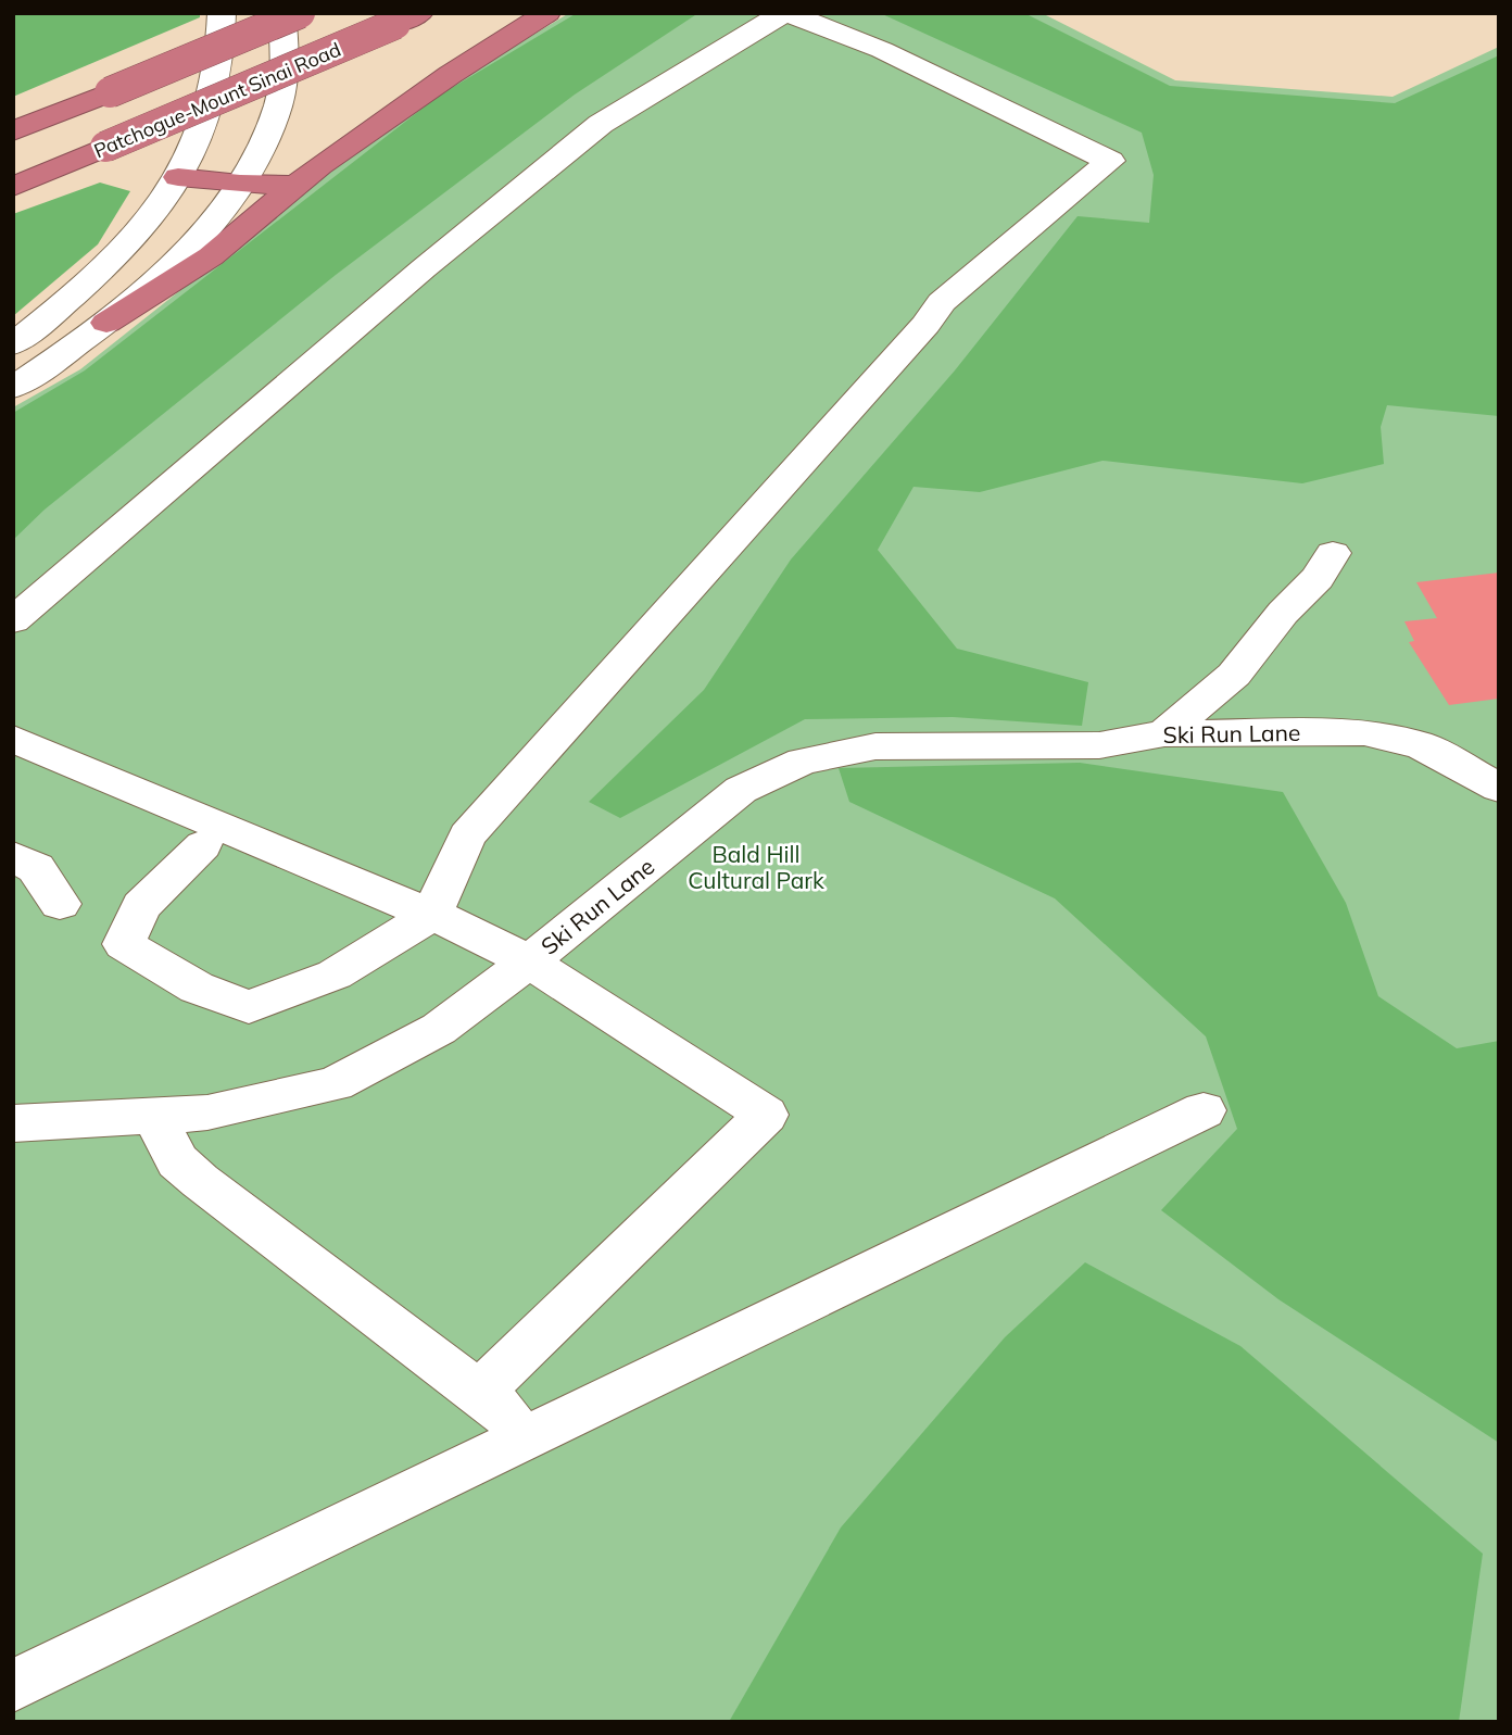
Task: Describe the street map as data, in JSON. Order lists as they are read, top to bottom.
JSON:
{
  "streets": {
    "highway": ["Patchogue-Mount Sinai Road"],
    "street": ["Ski Run Lane"]
  },
  "parks": ["Bald Hill Cultural Park"]
}
